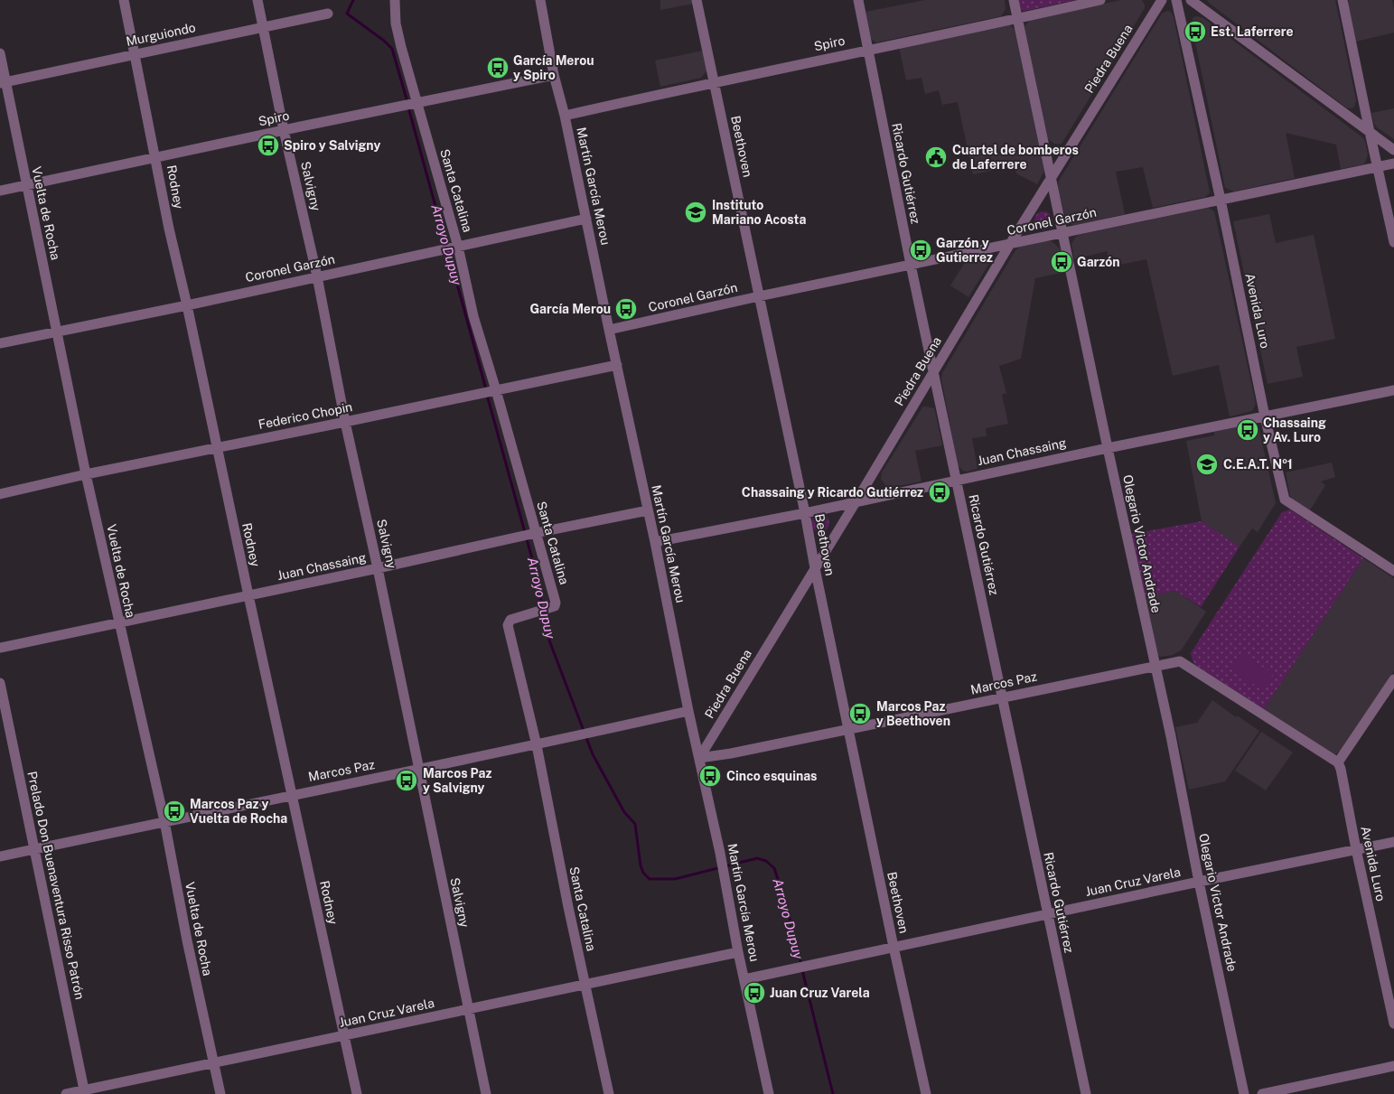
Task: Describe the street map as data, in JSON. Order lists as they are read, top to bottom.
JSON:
{
  "streets": {
    "street": [
      "Murguiondo",
      "Spiro",
      "Piedra Buena",
      "Beethoven",
      "Ricardo Gutiérrez",
      "Salvigny",
      "Martín García Merou",
      "Rodney",
      "Santa Catalina",
      "Vuelta de Rocha",
      "Coronel Garzón",
      "Avenida Luro",
      "Federico Chopin",
      "Juan Chassaing",
      "Olegario Victor Andrade",
      "Marcos Paz",
      "Juan Cruz Varela",
      "Prelado Don Buenaventura Risso Patrón"
    ]
  },
  "crossings": [
    ["Murguiondo", "Salvigny"],
    ["Murguiondo", "Rodney"],
    ["Murguiondo", "Vuelta de Rocha"],
    ["Spiro", "Beethoven"],
    ["Spiro", "Ricardo Gutiérrez"],
    ["Spiro", "Salvigny"],
    ["Spiro", "Martín García Merou"],
    ["Spiro", "Rodney"],
    ["Spiro", "Santa Catalina"],
    ["Spiro", "Vuelta de Rocha"],
    ["Spiro", "Olegario Victor Andrade"],
    ["Piedra Buena", "Beethoven"],
    ["Piedra Buena", "Ricardo Gutiérrez"],
    ["Piedra Buena", "Martín García Merou"],
    ["Piedra Buena", "Coronel Garzón"],
    ["Piedra Buena", "Juan Chassaing"],
    ["Piedra Buena", "Olegario Victor Andrade"],
    ["Piedra Buena", "Marcos Paz"],
    ["Beethoven", "Coronel Garzón"],
    ["Beethoven", "Juan Chassaing"],
    ["Beethoven", "Marcos Paz"],
    ["Beethoven", "Juan Cruz Varela"],
    ["Ricardo Gutiérrez", "Coronel Garzón"],
    ["Ricardo Gutiérrez", "Juan Chassaing"],
    ["Ricardo Gutiérrez", "Marcos Paz"],
    ["Ricardo Gutiérrez", "Juan Cruz Varela"],
    ["Salvigny", "Coronel Garzón"],
    ["Salvigny", "Federico Chopin"],
    ["Salvigny", "Juan Chassaing"],
    ["Salvigny", "Marcos Paz"],
    ["Salvigny", "Juan Cruz Varela"],
    ["Martín García Merou", "Coronel Garzón"],
    ["Martín García Merou", "Federico Chopin"],
    ["Martín García Merou", "Juan Chassaing"],
    ["Martín García Merou", "Marcos Paz"],
    ["Martín García Merou", "Juan Cruz Varela"],
    ["Rodney", "Coronel Garzón"],
    ["Rodney", "Federico Chopin"],
    ["Rodney", "Juan Chassaing"],
    ["Rodney", "Marcos Paz"],
    ["Rodney", "Juan Cruz Varela"],
    ["Santa Catalina", "Coronel Garzón"],
    ["Santa Catalina", "Federico Chopin"],
    ["Santa Catalina", "Juan Chassaing"],
    ["Santa Catalina", "Marcos Paz"],
    ["Santa Catalina", "Juan Cruz Varela"],
    ["Vuelta de Rocha", "Coronel Garzón"],
    ["Vuelta de Rocha", "Federico Chopin"],
    ["Vuelta de Rocha", "Juan Chassaing"],
    ["Vuelta de Rocha", "Marcos Paz"],
    ["Vuelta de Rocha", "Juan Cruz Varela"],
    ["Coronel Garzón", "Avenida Luro"],
    ["Coronel Garzón", "Olegario Victor Andrade"],
    ["Avenida Luro", "Juan Chassaing"],
    ["Avenida Luro", "Marcos Paz"],
    ["Avenida Luro", "Juan Cruz Varela"],
    ["Juan Chassaing", "Olegario Victor Andrade"],
    ["Olegario Victor Andrade", "Marcos Paz"],
    ["Olegario Victor Andrade", "Juan Cruz Varela"],
    ["Marcos Paz", "Prelado Don Buenaventura Risso Patrón"],
    ["Juan Cruz Varela", "Prelado Don Buenaventura Risso Patrón"]
  ],
  "water": ["Arroyo Dupuy"],
  "places": {
    "bus stop": [
      "Est. Laferrere",
      "García Merou y Spiro",
      "Spiro y Salvigny",
      "Garzón y Gutierrez",
      "Garzón",
      "García Merou",
      "Chassaing y Av. Luro",
      "Chassaing y Ricardo Gutiérrez",
      "Marcos Paz y Beethoven",
      "Cinco esquinas",
      "Marcos Paz y Salvigny",
      "Marcos Paz y Vuelta de Rocha",
      "Juan Cruz Varela"
    ],
    "public building": ["Cuartel de bomberos de Laferrere"],
    "school or university": ["Instituto Mariano Acosta", "C.E.A.T. Nº1"]
  }
}
